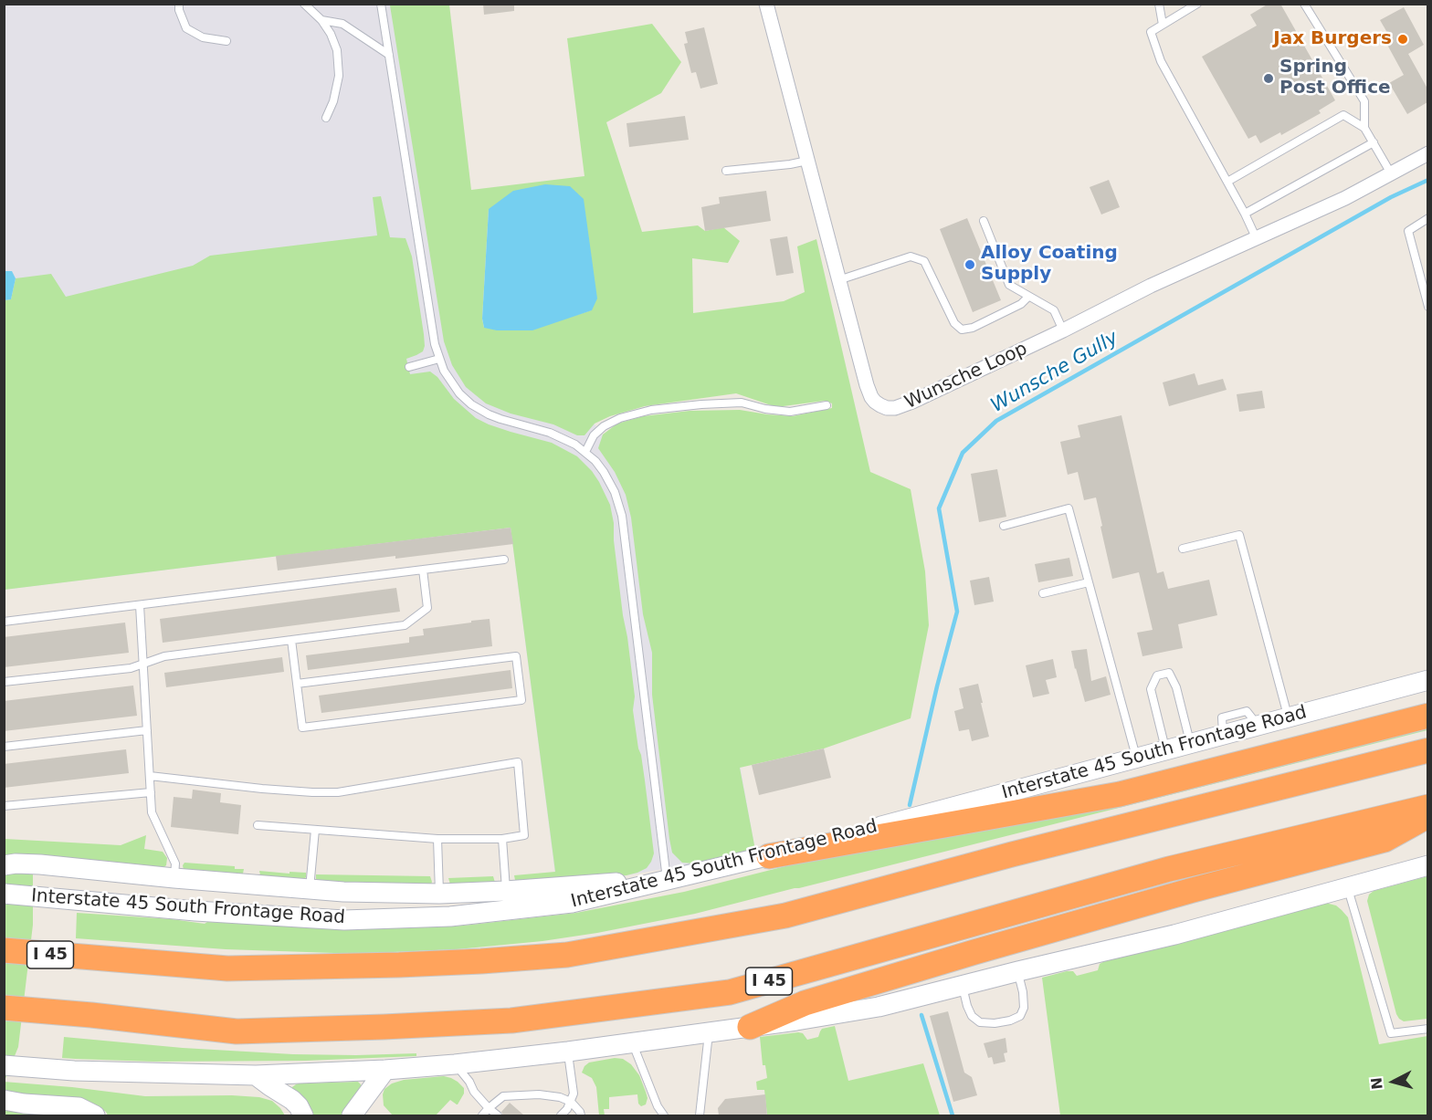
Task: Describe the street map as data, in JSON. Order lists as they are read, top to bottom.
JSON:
{
  "streets": {
    "highway": ["I 45"],
    "main road": ["Interstate 45 South Frontage Road"],
    "street": ["Wunsche Loop"]
  },
  "water": ["Wunsche Gully"],
  "places": ["Jax Burgers", "Spring Post Office", "Alloy Coating Supply"],
  "north": "left"
}
